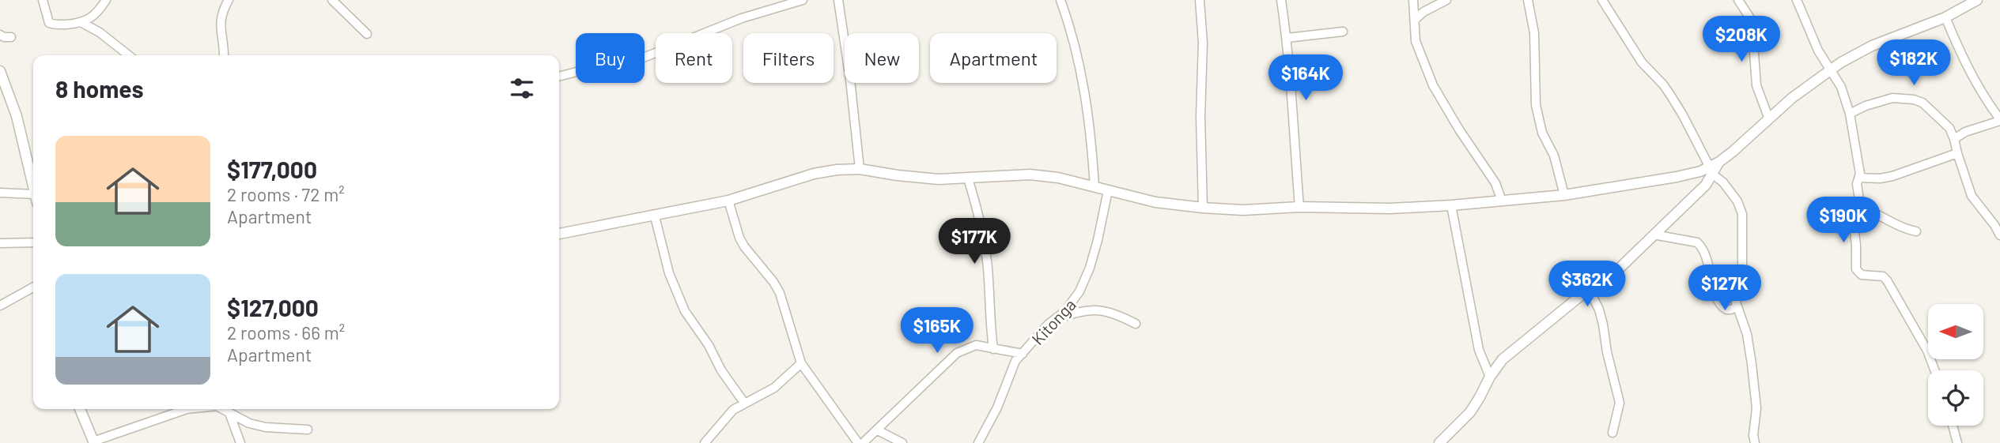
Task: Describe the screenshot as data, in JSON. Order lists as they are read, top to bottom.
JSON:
{
  "streets": {
    "street": ["Kitonga"]
  },
  "north": "left",
  "page": {
    "price": [
      "$208K",
      "$182K",
      "$164K",
      "$190K",
      "$177K",
      "$362K",
      "$127K",
      "$165K"
    ],
    "chip": [
      "Buy",
      "Rent",
      "Filters",
      "New",
      "Apartment"
    ],
    "heading": "8 homes",
    "list": [
      {
        "name": "$177,000",
        "note": "2 rooms · 72 m² · Apartment"
      },
      {
        "name": "$127,000",
        "note": "2 rooms · 66 m² · Apartment"
      }
    ]
  }
}
